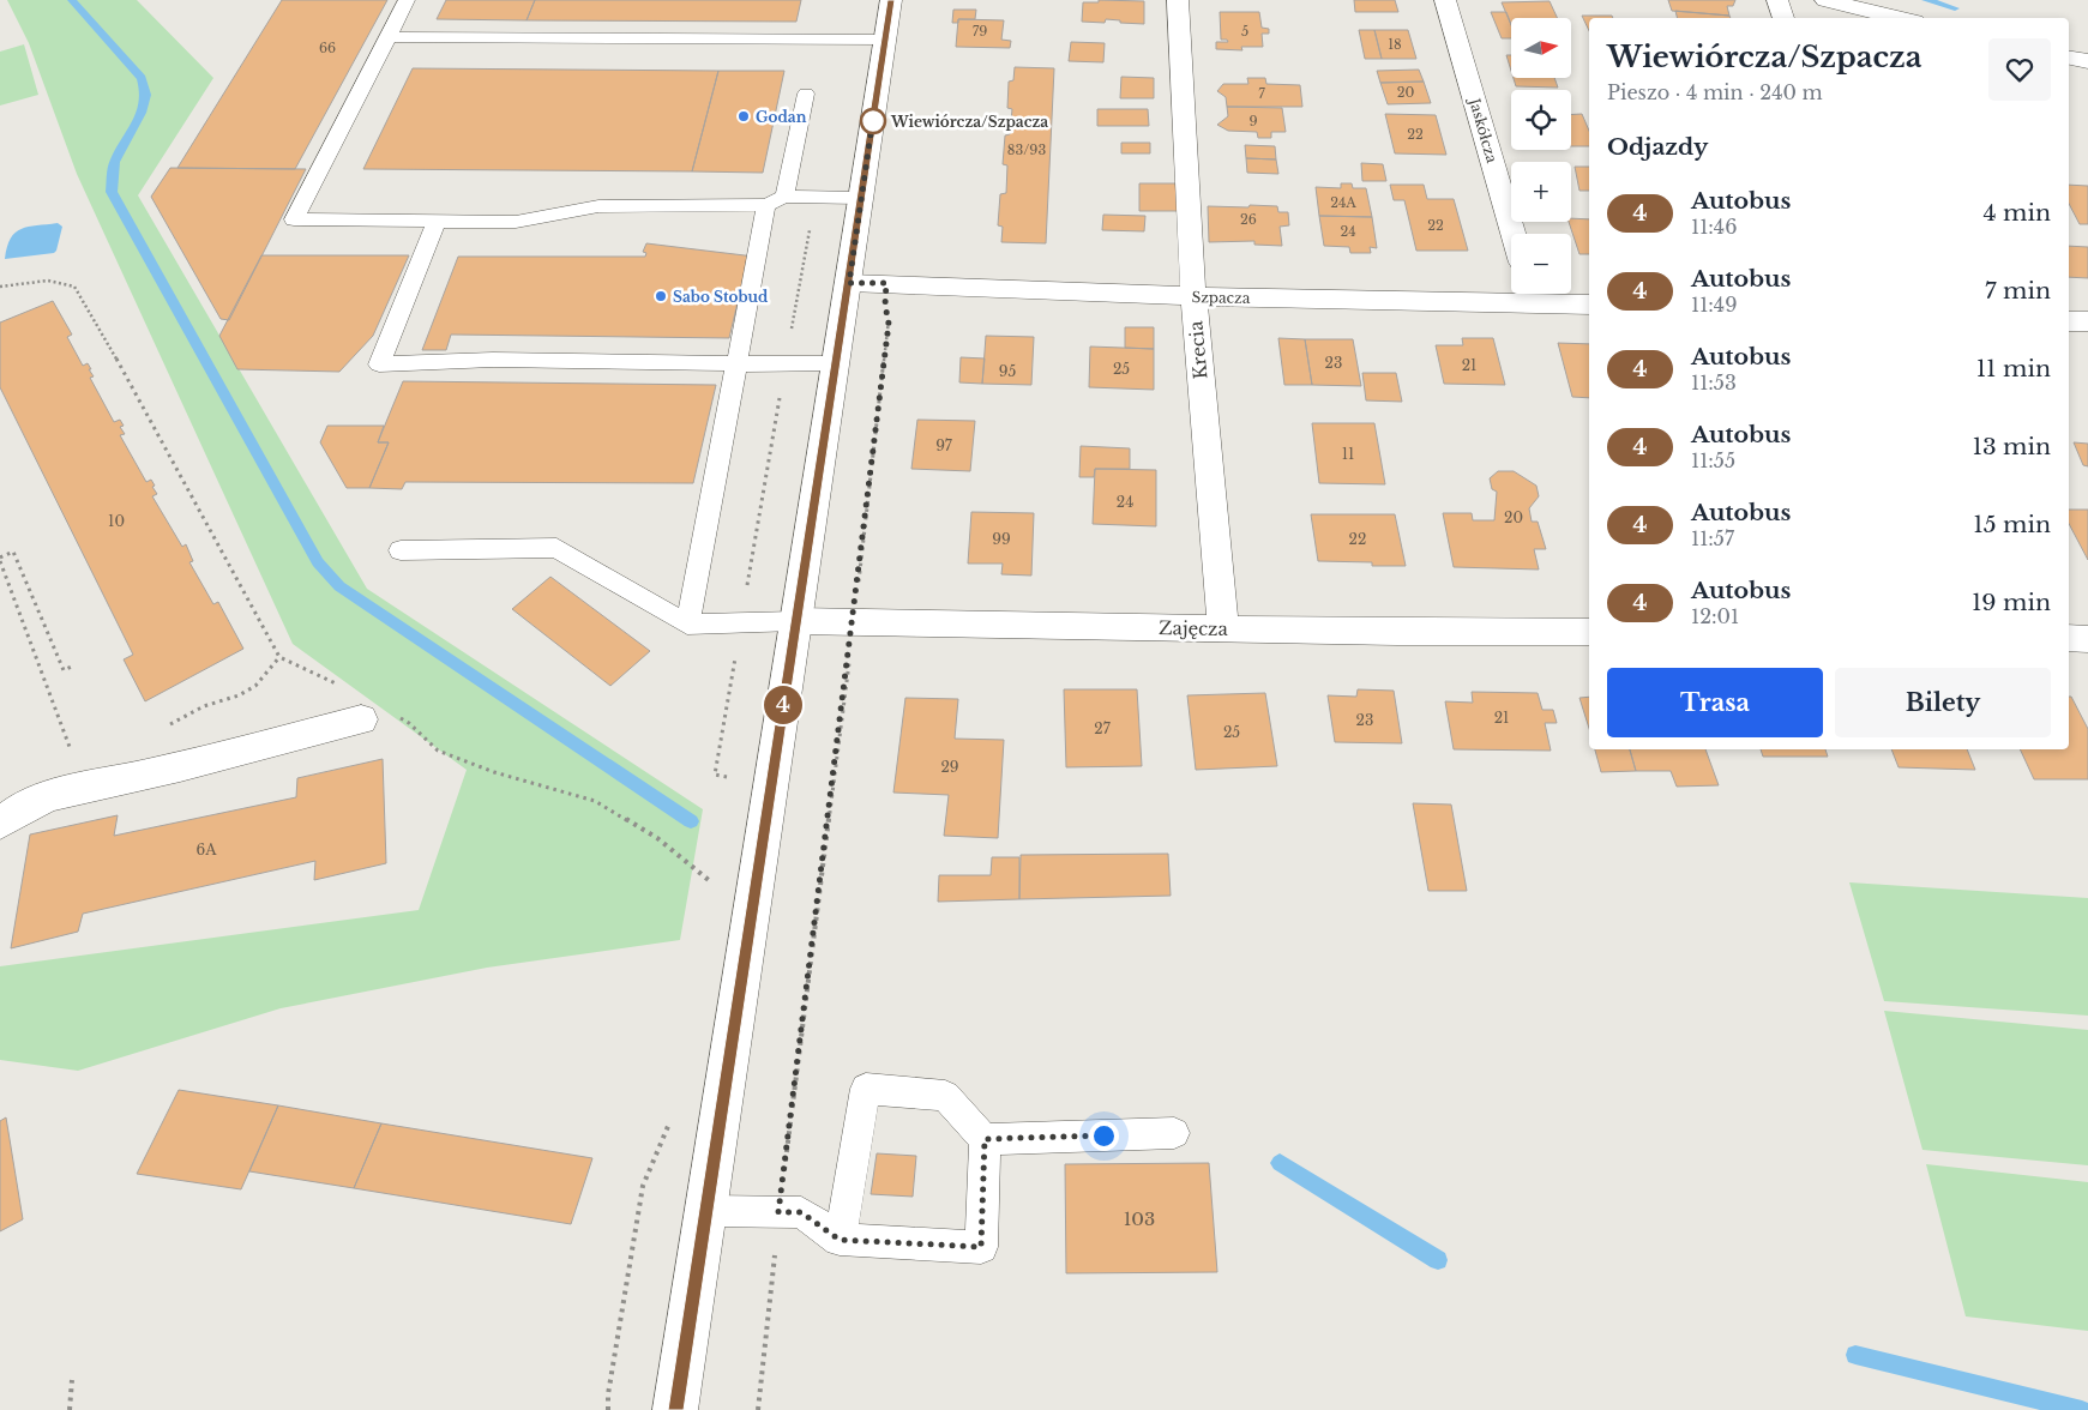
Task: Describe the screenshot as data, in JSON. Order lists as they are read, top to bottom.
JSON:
{
  "streets": {
    "street": [
      "Jaskółcza",
      "Szpacza",
      "Krecia",
      "Zajęcza"
    ]
  },
  "crossings": [
    ["Szpacza", "Krecia"],
    ["Krecia", "Zajęcza"]
  ],
  "places": ["Godan", "Wiewiórcza/Szpacza", "Sabo Stobud"],
  "lines": ["bus line 4"],
  "house_numbers": [
    "79",
    "5",
    "18",
    "66",
    "20",
    "7",
    "9",
    "22",
    "83/93",
    "24A",
    "26",
    "22",
    "24",
    "23",
    "21",
    "25",
    "95",
    "97",
    "11",
    "24",
    "20",
    "10",
    "99",
    "22",
    "21",
    "23",
    "27",
    "25",
    "29",
    "6A",
    "103"
  ],
  "north": "right",
  "page": {
    "on_map": "4",
    "map_buttons": ["+", "−"],
    "heading": [
      ["Wiewiórcza/Szpacza", "Pieszo · 4 min · 240 m"],
      "Odjazdy"
    ],
    "list": [
      {
        "mark": "4",
        "name": "Autobus",
        "note": "11:46",
        "value": "4 min"
      },
      {
        "mark": "4",
        "name": "Autobus",
        "note": "11:49",
        "value": "7 min"
      },
      {
        "mark": "4",
        "name": "Autobus",
        "note": "11:53",
        "value": "11 min"
      },
      {
        "mark": "4",
        "name": "Autobus",
        "note": "11:55",
        "value": "13 min"
      },
      {
        "mark": "4",
        "name": "Autobus",
        "note": "11:57",
        "value": "15 min"
      },
      {
        "mark": "4",
        "name": "Autobus",
        "note": "12:01",
        "value": "19 min"
      }
    ],
    "buttons": ["Trasa", "Bilety"]
  }
}
